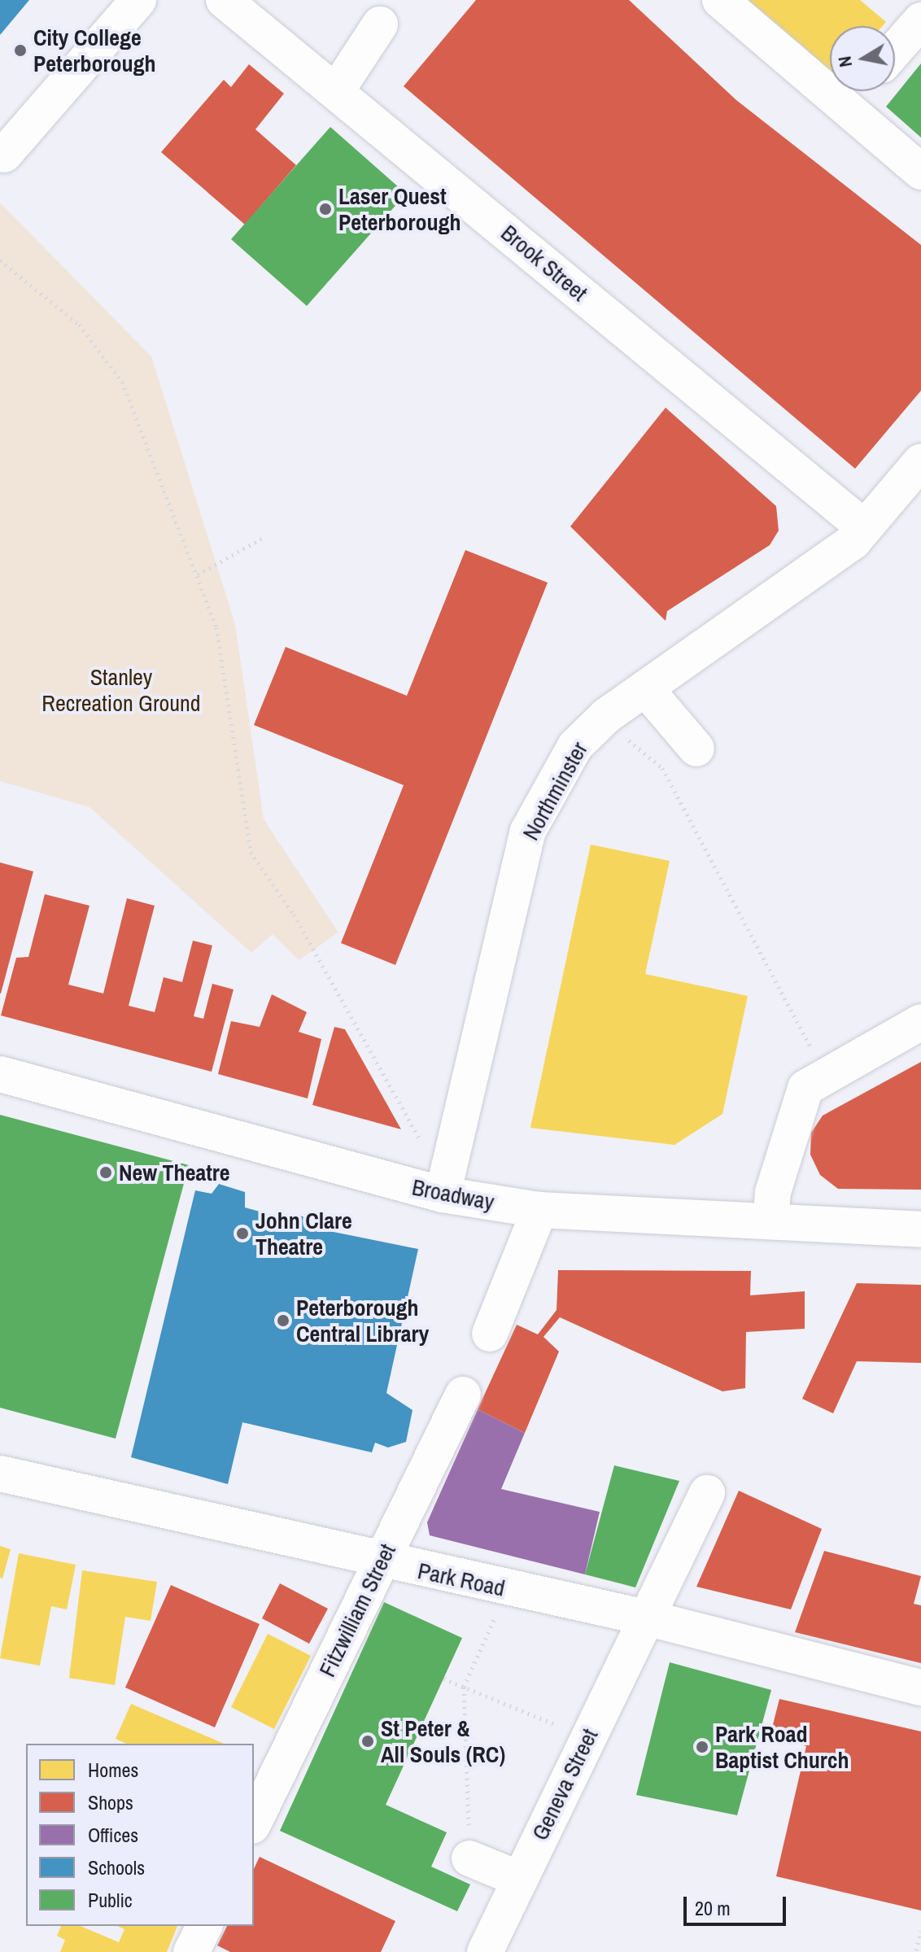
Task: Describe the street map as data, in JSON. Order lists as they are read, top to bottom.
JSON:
{
  "streets": {
    "street": [
      "Brook Street",
      "Northminster",
      "Broadway",
      "Park Road",
      "Fitzwilliam Street",
      "Geneva Street"
    ]
  },
  "crossings": [
    ["Brook Street", "Northminster"],
    ["Northminster", "Broadway"],
    ["Park Road", "Fitzwilliam Street"],
    ["Park Road", "Geneva Street"]
  ],
  "parks": ["Stanley Recreation Ground"],
  "places": [
    "City College Peterborough",
    "Laser Quest Peterborough",
    "New Theatre",
    "John Clare Theatre",
    "Peterborough Central Library",
    "St Peter & All Souls (RC)",
    "Park Road Baptist Church"
  ],
  "legend": [
    "Homes",
    "Shops",
    "Offices",
    "Schools",
    "Public"
  ],
  "scale_bar": "20 m",
  "north": "left"
}
